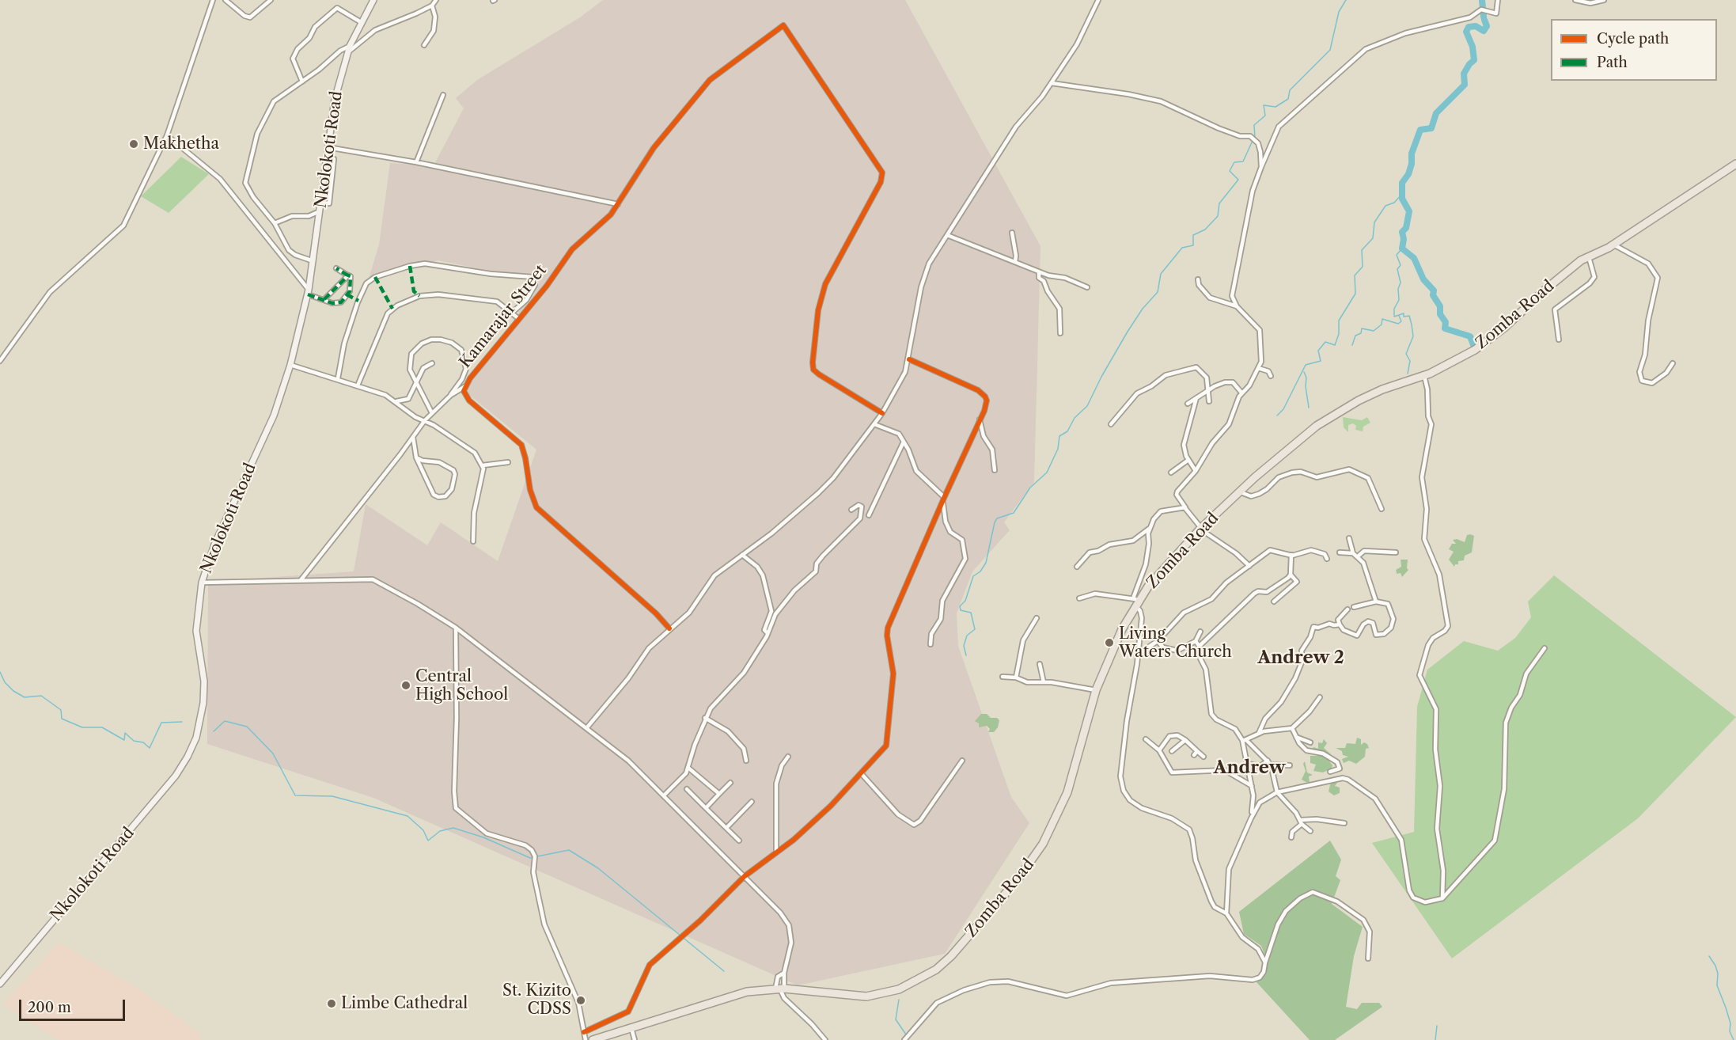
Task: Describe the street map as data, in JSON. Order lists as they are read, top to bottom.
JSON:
{
  "streets": {
    "highway": ["Zomba Road"],
    "main road": ["Nkolokoti Road"],
    "street": ["Kamarajar Street"]
  },
  "districts": ["Andrew 2", "Andrew"],
  "places": [
    "Makhetha",
    "Living Waters Church",
    "Central High School",
    "St. Kizito CDSS",
    "Limbe Cathedral"
  ],
  "legend": ["Cycle path", "Path"],
  "scale_bar": "200 m"
}
